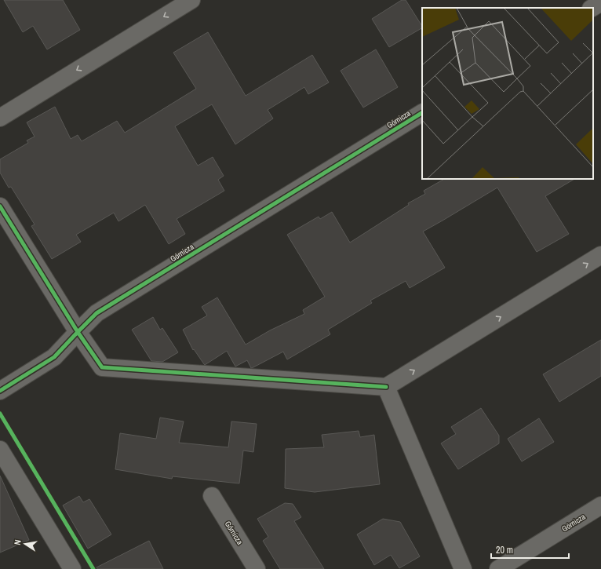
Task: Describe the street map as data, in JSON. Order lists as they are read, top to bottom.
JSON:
{
  "streets": {
    "street": ["Górnicza"]
  },
  "scale_bar": "20 m",
  "north": "left"
}
